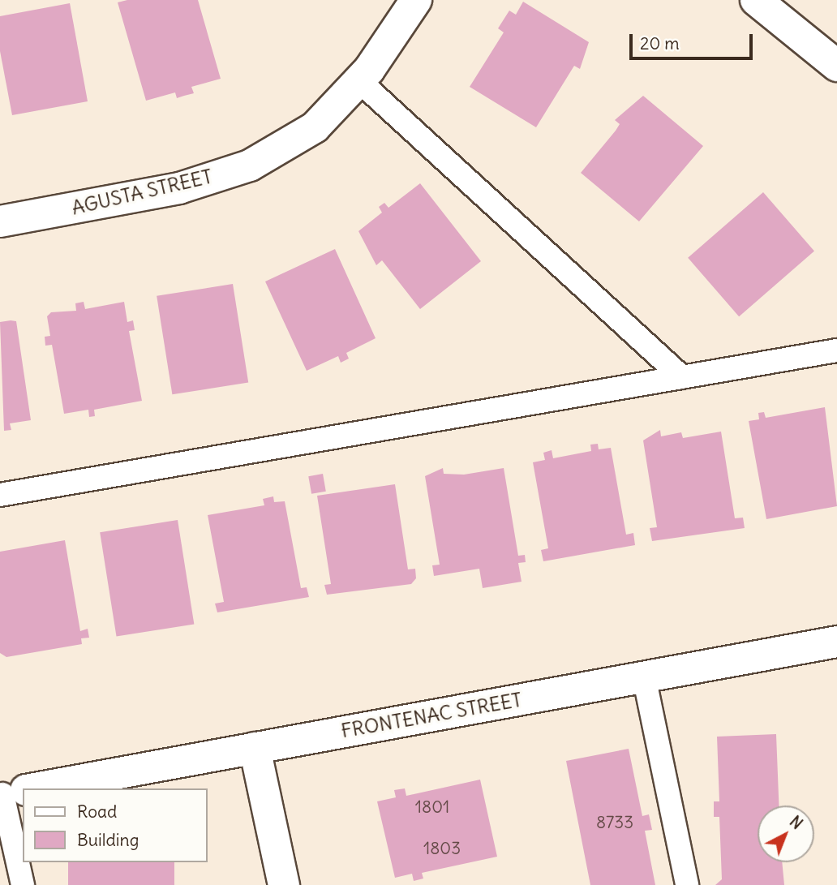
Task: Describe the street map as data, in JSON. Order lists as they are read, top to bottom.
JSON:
{
  "streets": {
    "street": ["AGUSTA STREET", "FRONTENAC STREET"]
  },
  "house_numbers": ["1801", "8733", "1803"],
  "legend": ["Road", "Building"],
  "scale_bar": "20 m",
  "north": "top right"
}
